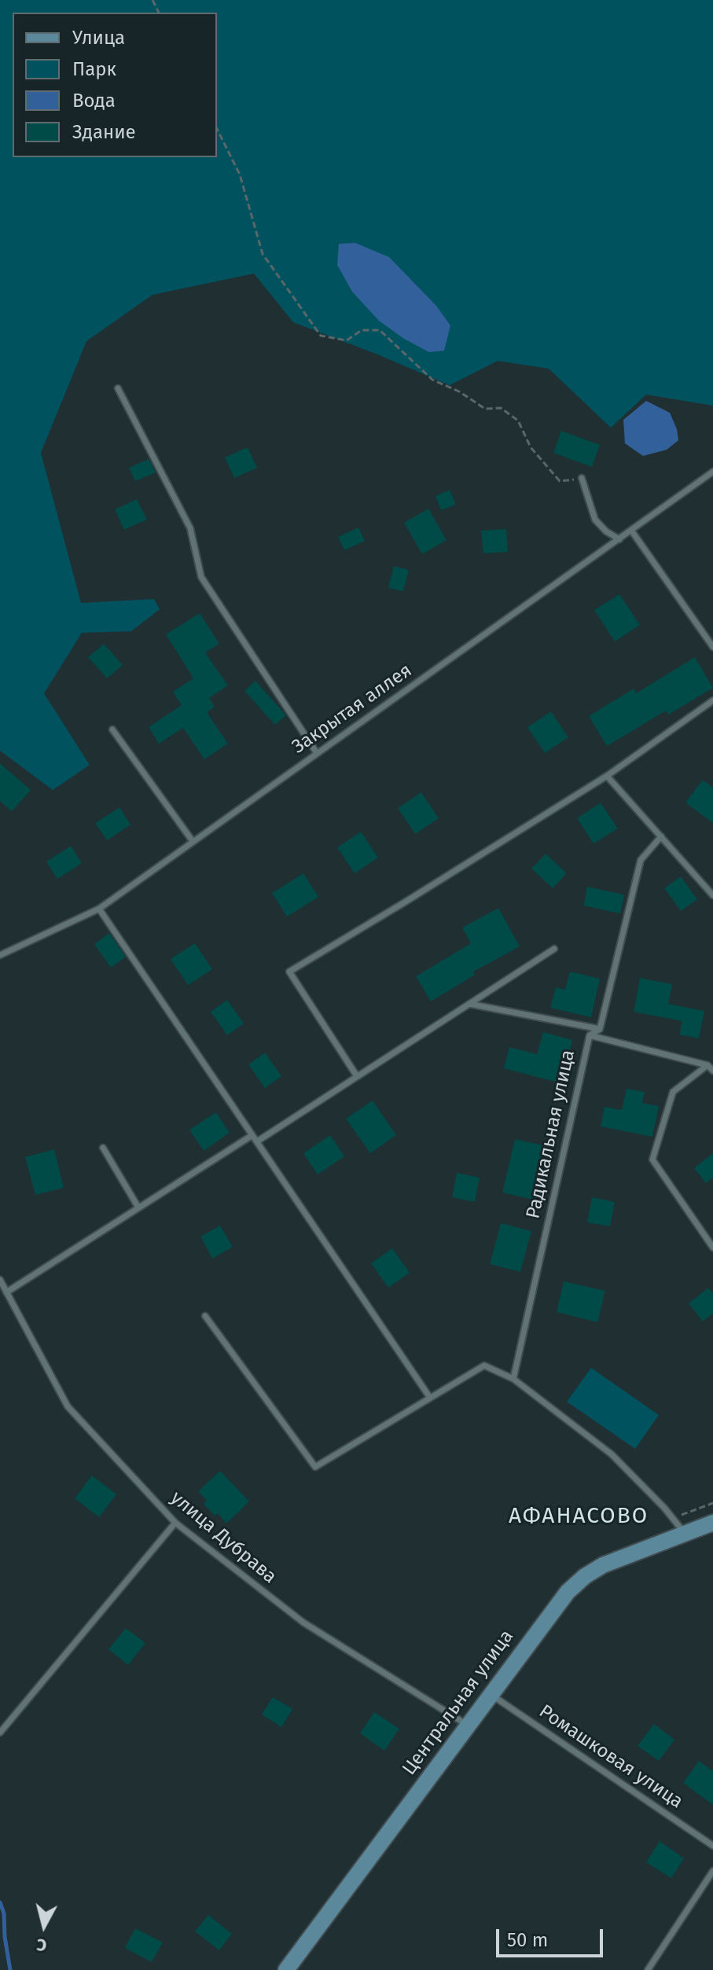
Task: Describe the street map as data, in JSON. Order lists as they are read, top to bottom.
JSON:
{
  "streets": {
    "street": ["Центральная улица"],
    "lane": [
      "Закрытая аллея",
      "Радикальная улица",
      "улица Дубрава",
      "Ромашковая улица"
    ]
  },
  "crossings": [
    ["улица Дубрава", "Центральная улица"],
    ["Центральная улица", "Ромашковая улица"]
  ],
  "districts": ["АФАНАСОВО"],
  "legend": [
    "Улица",
    "Парк",
    "Вода",
    "Здание"
  ],
  "scale_bar": "50 m",
  "north": "bottom"
}
